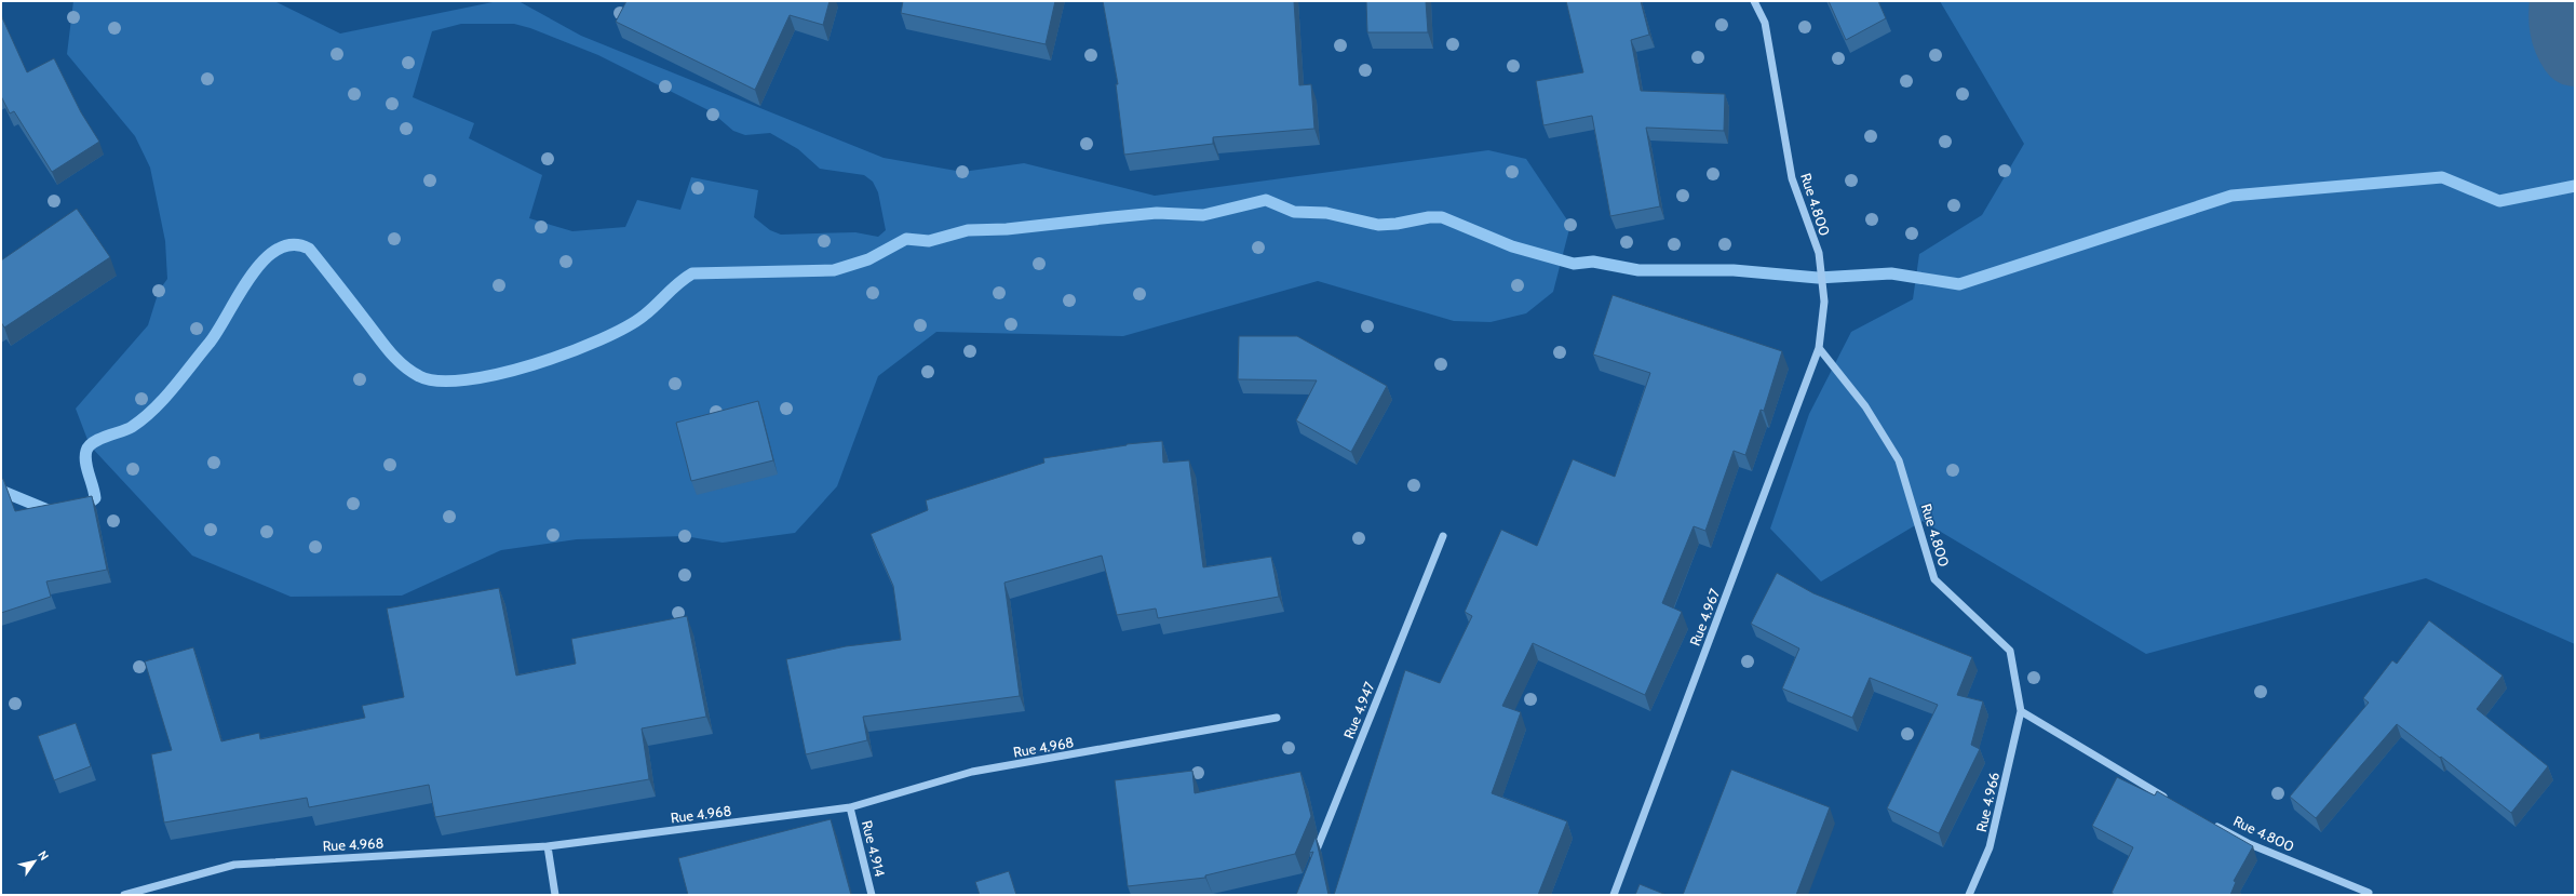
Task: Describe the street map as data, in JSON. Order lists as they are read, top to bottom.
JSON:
{
  "streets": {
    "street": [
      "Rue 4.800",
      "Rue 4.967",
      "Rue 4.947",
      "Rue 4.968",
      "Rue 4.966",
      "Rue 4.914"
    ]
  },
  "crossings": [
    ["Rue 4.800", "Rue 4.967"],
    ["Rue 4.800", "Rue 4.966"],
    ["Rue 4.968", "Rue 4.914"]
  ],
  "north": "top right"
}
